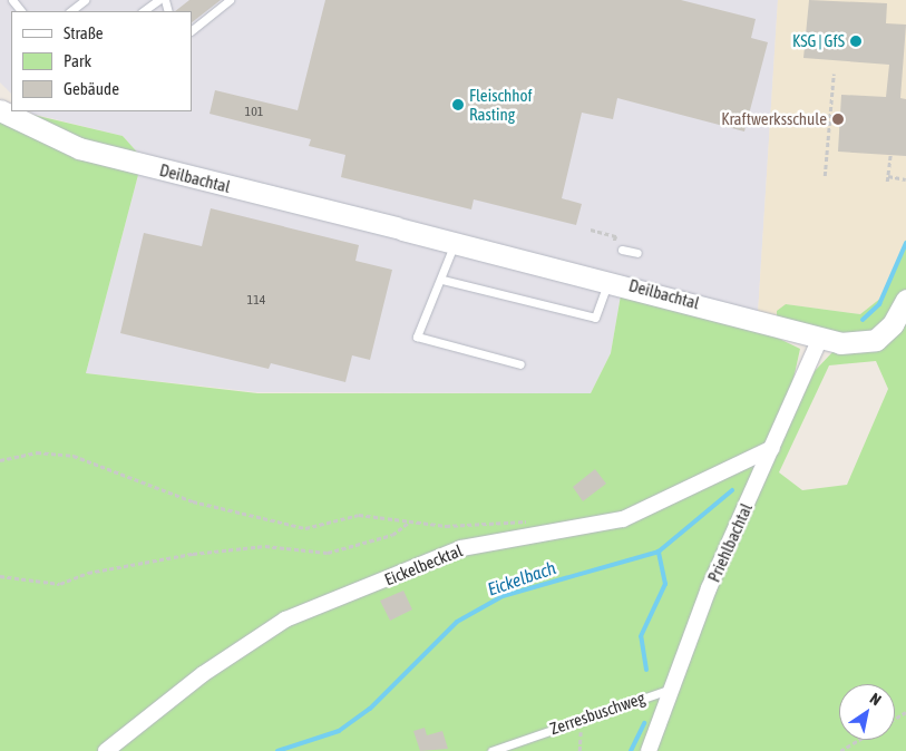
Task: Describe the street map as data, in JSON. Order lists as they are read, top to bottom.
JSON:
{
  "streets": {
    "street": ["Deilbachtal", "Priehlbachtal", "Eickelbecktal"],
    "lane": ["Zerresbuschweg"]
  },
  "crossings": [
    ["Deilbachtal", "Priehlbachtal"],
    ["Priehlbachtal", "Eickelbecktal"],
    ["Priehlbachtal", "Zerresbuschweg"]
  ],
  "water": ["Eickelbach"],
  "places": ["KSG | GfS", "Fleischhof Rasting", "Kraftwerksschule"],
  "house_numbers": ["101", "114"],
  "legend": ["Straße", "Park", "Gebäude"],
  "north": "top right"
}
